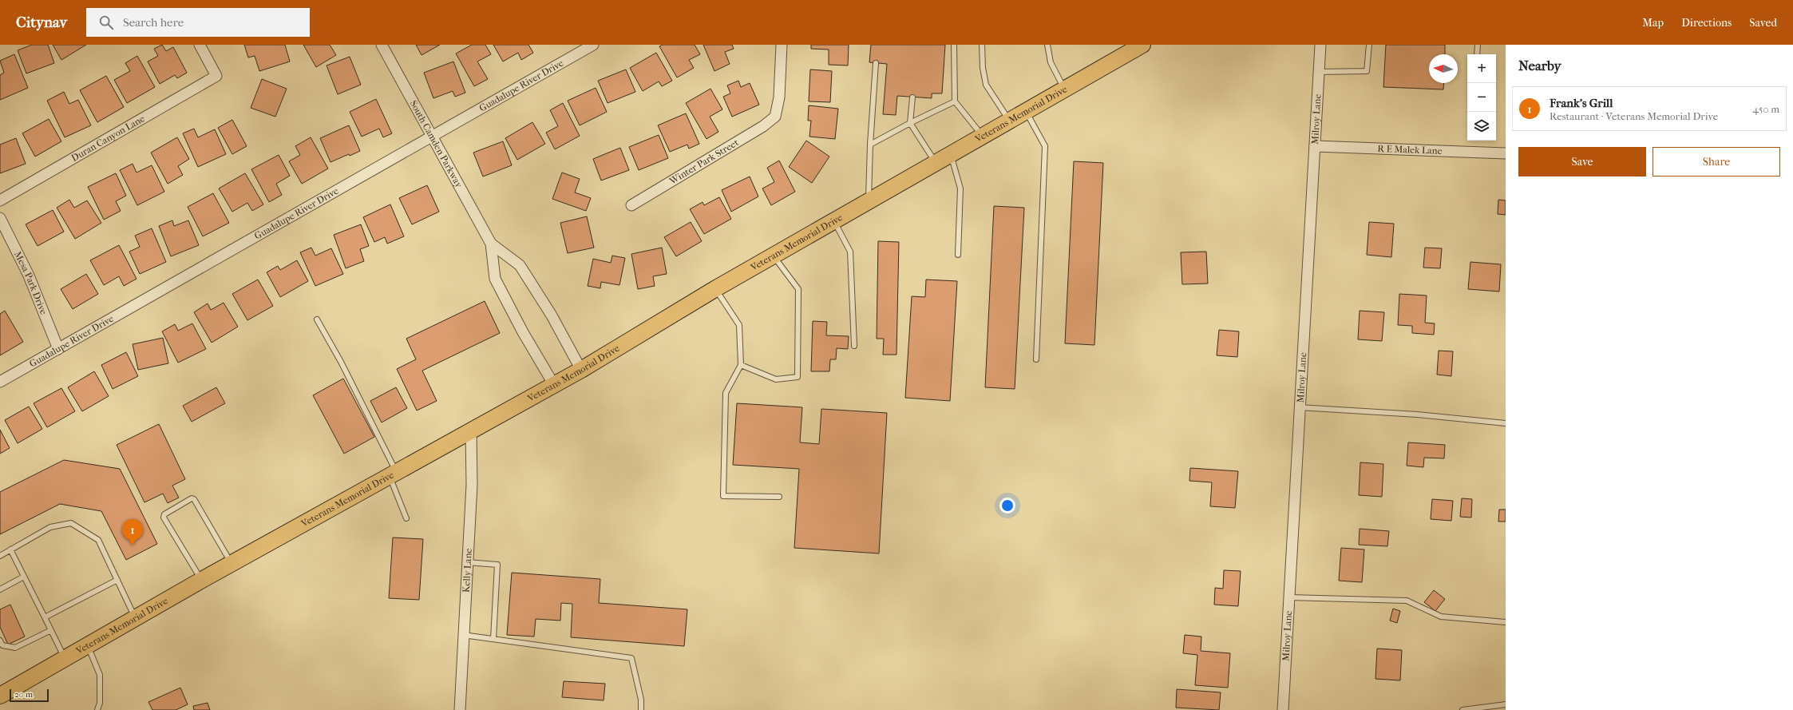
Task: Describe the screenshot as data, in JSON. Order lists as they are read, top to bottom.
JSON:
{
  "streets": {
    "main road": ["Veterans Memorial Drive"],
    "street": [
      "Guadalupe River Drive",
      "Milroy Lane",
      "Duran Canyon Lane",
      "South Camden Parkway",
      "R E Malek Lane",
      "Winter Park Street",
      "Mesa Park Drive",
      "Kelly Lane"
    ]
  },
  "crossings": [
    ["Guadalupe River Drive", "South Camden Parkway"],
    ["Guadalupe River Drive", "Mesa Park Drive"],
    ["Veterans Memorial Drive", "South Camden Parkway"],
    ["Veterans Memorial Drive", "Kelly Lane"],
    ["Milroy Lane", "R E Malek Lane"]
  ],
  "scale_bar": "20 m",
  "north": "left",
  "page": {
    "header": "Citynav",
    "search": "Search here",
    "nav": ["Map", "Directions", "Saved"],
    "heading": "Nearby",
    "map_buttons": ["+", "−"],
    "list": [
      {
        "mark": "1",
        "name": "Frank's Grill",
        "note": "Restaurant · Veterans Memorial Drive",
        "value": "450 m"
      }
    ],
    "buttons": ["Save", "Share"],
    "pins": "1",
    "scale": "20 m"
  }
}
